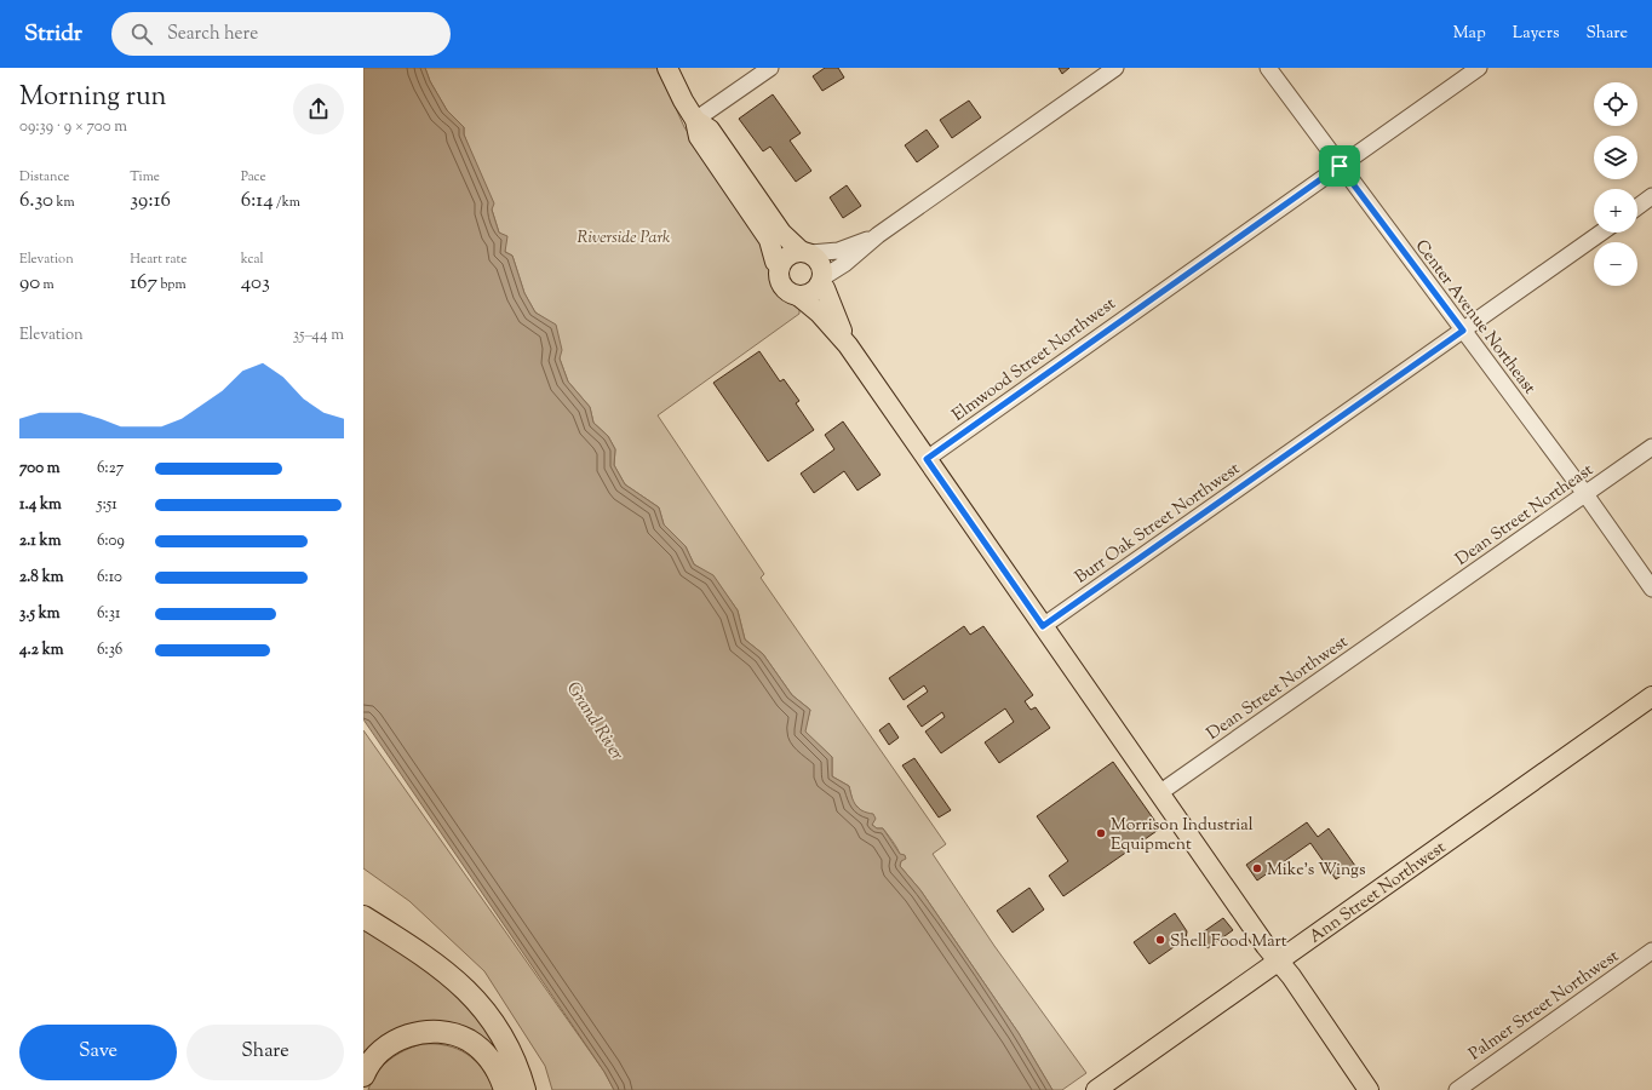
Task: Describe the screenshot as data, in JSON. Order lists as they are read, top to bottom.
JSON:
{
  "streets": {
    "main road": ["Ann Street Northwest"],
    "street": [
      "Center Avenue Northeast",
      "Elmwood Street Northwest",
      "Dean Street Northeast",
      "Burr Oak Street Northwest",
      "Dean Street Northwest",
      "Palmer Street Northwest"
    ]
  },
  "crossings": [
    ["Center Avenue Northeast", "Elmwood Street Northwest"],
    ["Center Avenue Northeast", "Dean Street Northeast"],
    ["Center Avenue Northeast", "Burr Oak Street Northwest"],
    ["Dean Street Northeast", "Dean Street Northwest"]
  ],
  "water": ["Grand River"],
  "parks": ["Riverside Park"],
  "places": ["Morrison Industrial Equipment", "Mike's Wings", "Shell Food Mart"],
  "page": {
    "header": "Stridr",
    "search": "Search here",
    "nav": ["Map", "Layers", "Share"],
    "heading": ["Morning run", "09:39 · 9 × 700 m"],
    "map_buttons": ["+", "−"],
    "stats": [
      ["Distance", "6.30 km"],
      ["Time", "39:16"],
      ["Pace", "6:14 /km"],
      ["Elevation", "90 m"],
      ["Heart rate", "167 bpm"],
      ["kcal", "403"]
    ],
    "chart": ["Elevation", "35–44 m"],
    "list": [
      {
        "name": "700 m",
        "note": "6:27"
      },
      {
        "name": "1.4 km",
        "note": "5:51"
      },
      {
        "name": "2.1 km",
        "note": "6:09"
      },
      {
        "name": "2.8 km",
        "note": "6:10"
      },
      {
        "name": "3.5 km",
        "note": "6:31"
      },
      {
        "name": "4.2 km",
        "note": "6:36"
      }
    ],
    "buttons": ["Save", "Share"]
  }
}
